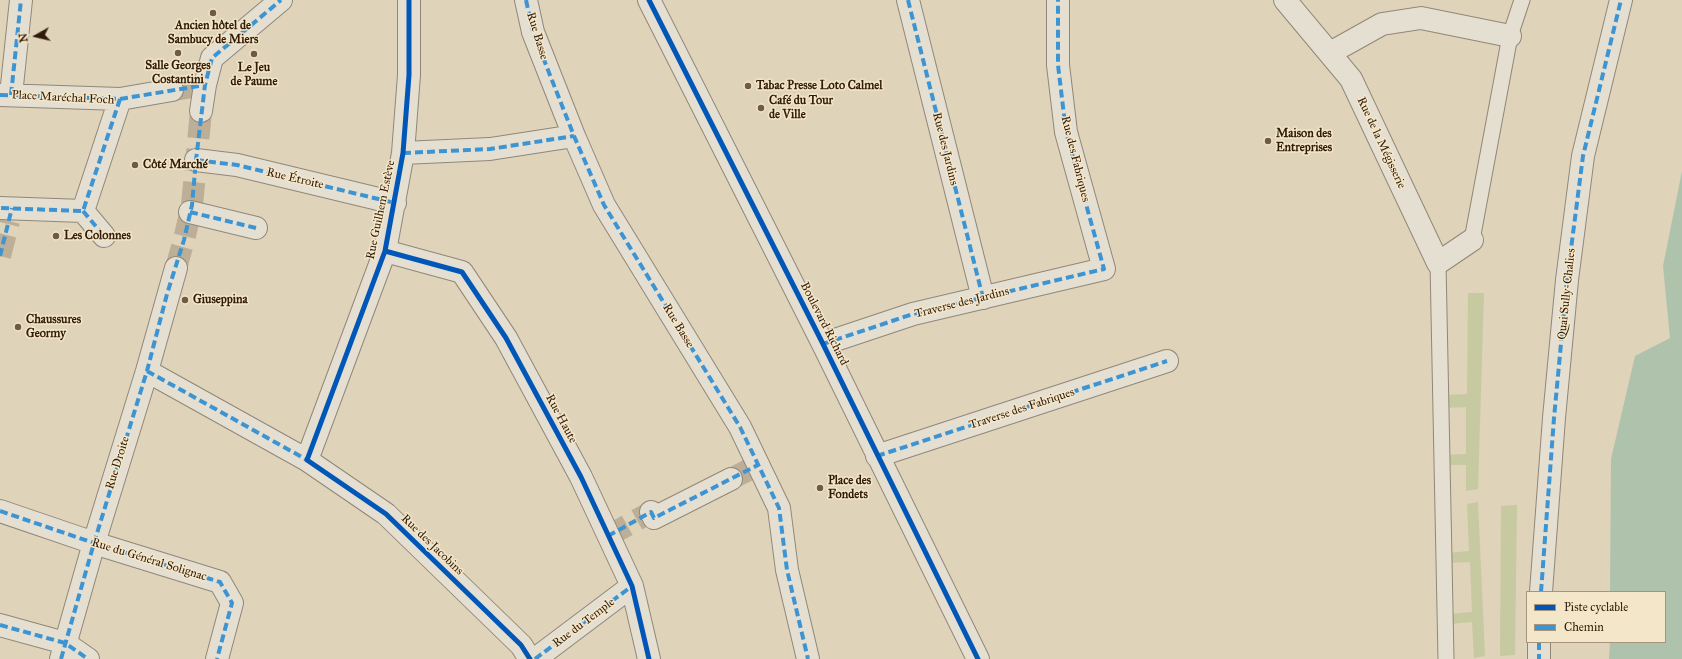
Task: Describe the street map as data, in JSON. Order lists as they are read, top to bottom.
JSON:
{
  "streets": {
    "street": [
      "Rue Basse",
      "Place Maréchal Foch",
      "Rue de la Mégisserie",
      "Rue des Jardins",
      "Rue des Fabriques",
      "Rue Étroite",
      "Rue Guilhem Estève",
      "Quai Sully-Chalies",
      "Traverse des Jardins",
      "Boulevard Richard",
      "Traverse des Fabriques",
      "Rue Haute",
      "Rue Droite",
      "Rue des Jacobins",
      "Rue du Général Solignac",
      "Rue du Temple"
    ]
  },
  "crossings": [
    ["Rue des Jardins", "Traverse des Jardins"],
    ["Rue des Fabriques", "Traverse des Jardins"],
    ["Rue Étroite", "Rue Guilhem Estève"],
    ["Rue Guilhem Estève", "Rue Haute"],
    ["Rue Guilhem Estève", "Rue des Jacobins"],
    ["Traverse des Jardins", "Boulevard Richard"],
    ["Boulevard Richard", "Traverse des Fabriques"],
    ["Rue Haute", "Rue du Temple"],
    ["Rue Droite", "Rue des Jacobins"],
    ["Rue Droite", "Rue du Général Solignac"]
  ],
  "places": [
    "Ancien hôtel de Sambucy de Miers",
    "Salle Georges Costantini",
    "Le Jeu de Paume",
    "Tabac Presse Loto Calmel",
    "Café du Tour de Ville",
    "Maison des Entreprises",
    "Côté Marché",
    "Les Colonnes",
    "Giuseppina",
    "Chaussures Geormy",
    "Place des Fondets"
  ],
  "legend": ["Piste cyclable", "Chemin"],
  "north": "left"
}
